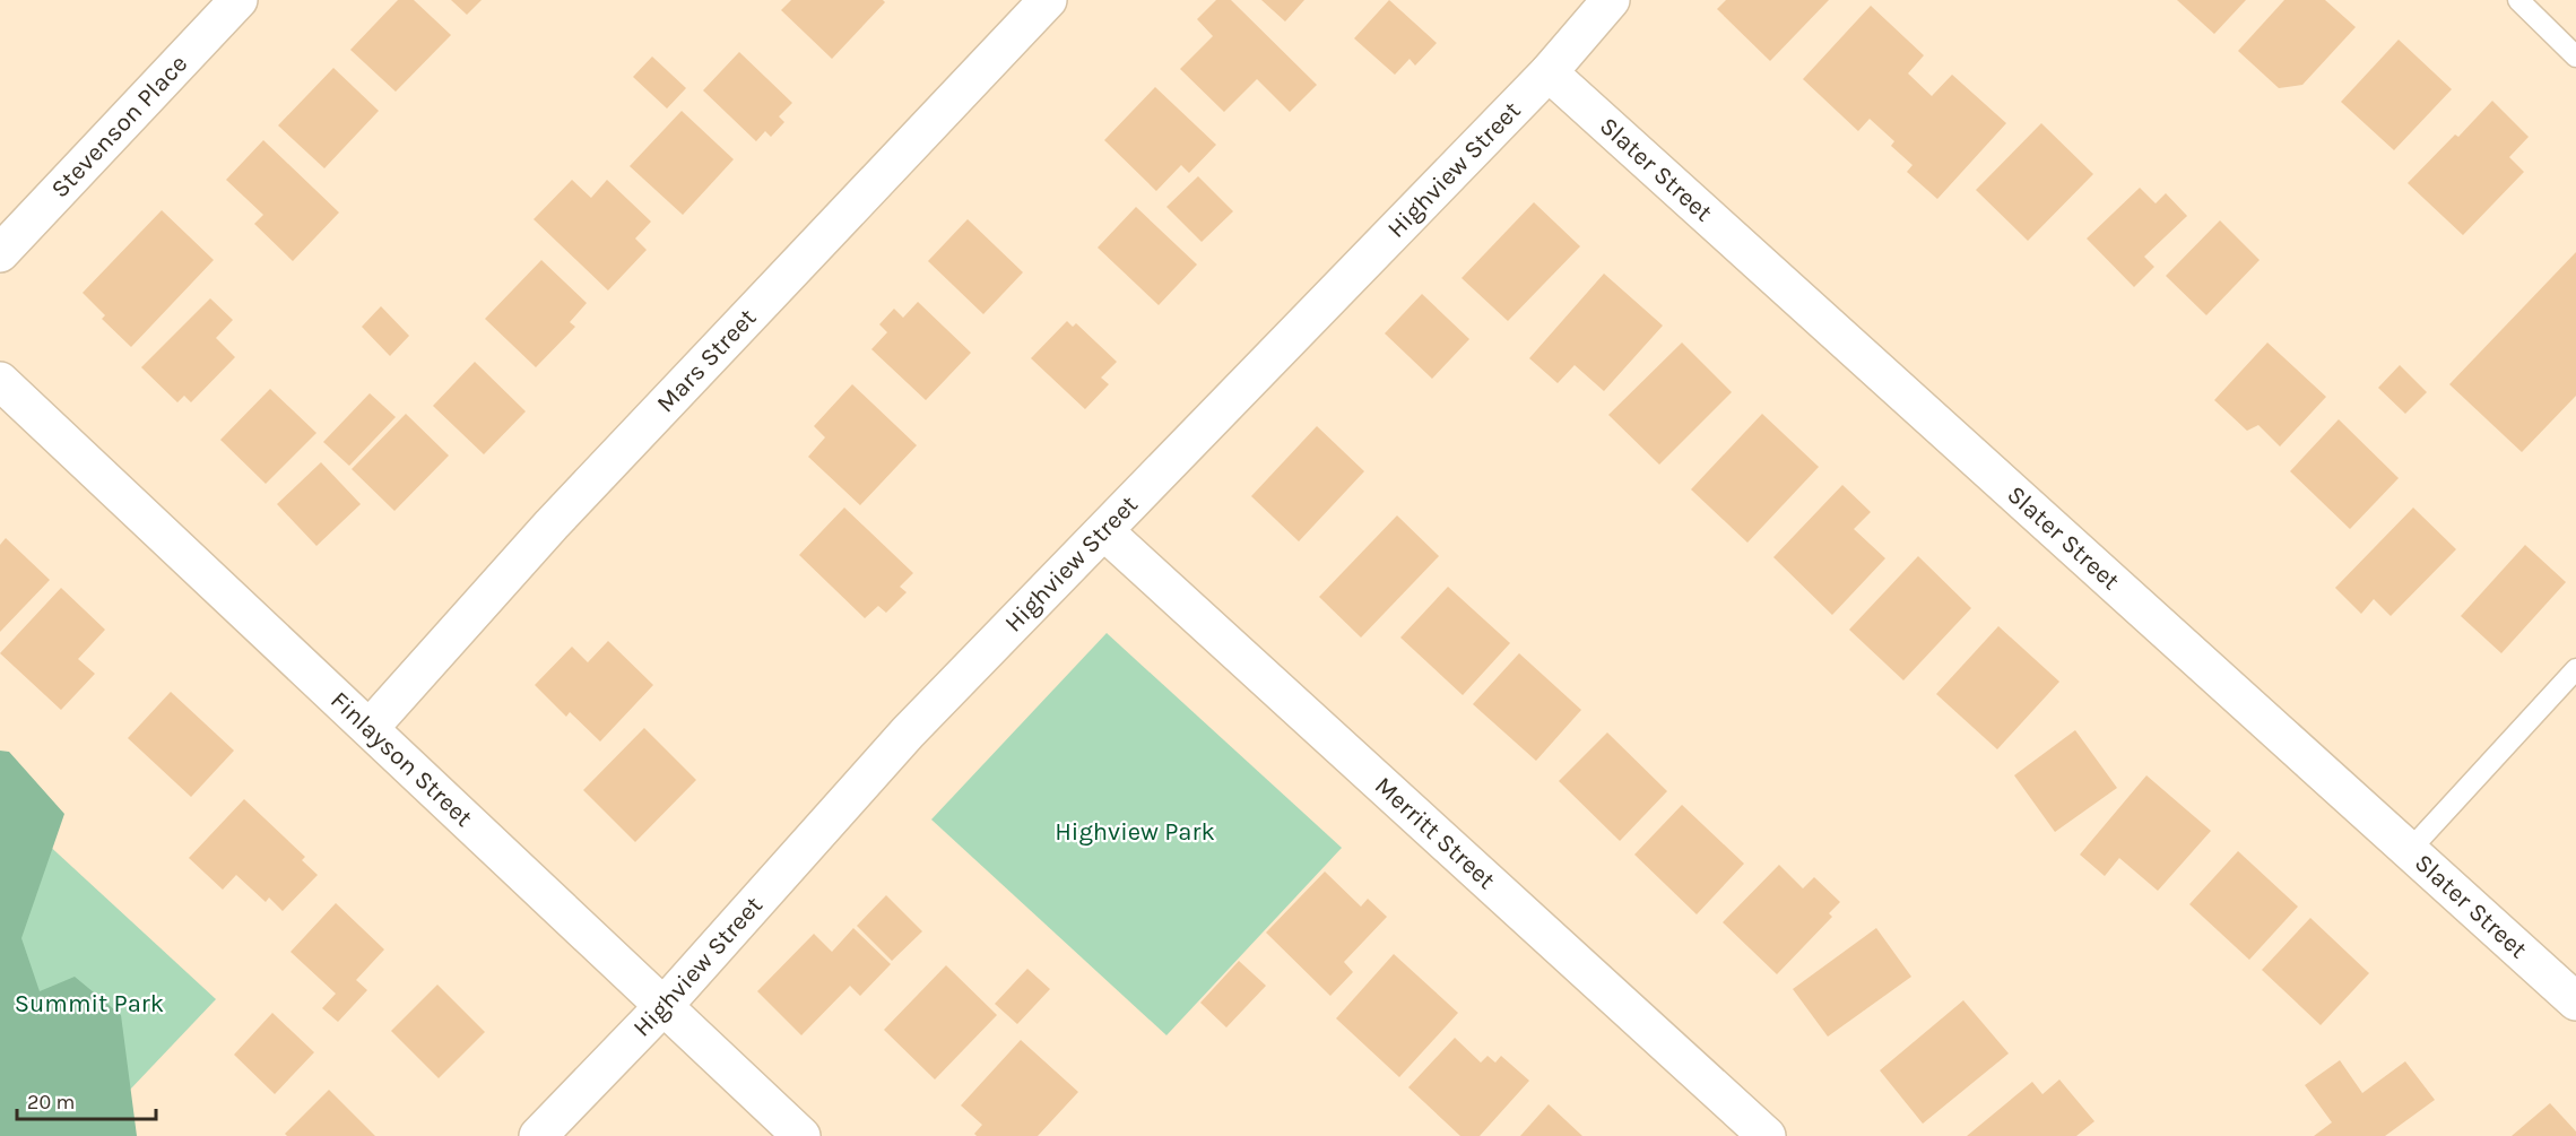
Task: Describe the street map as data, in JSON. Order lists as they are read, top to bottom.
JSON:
{
  "streets": {
    "street": [
      "Stevenson Place",
      "Slater Street",
      "Highview Street",
      "Mars Street",
      "Finlayson Street",
      "Merritt Street"
    ]
  },
  "crossings": [
    ["Slater Street", "Highview Street"],
    ["Highview Street", "Finlayson Street"],
    ["Highview Street", "Merritt Street"],
    ["Mars Street", "Finlayson Street"]
  ],
  "parks": ["Highview Park", "Summit Park"],
  "scale_bar": "20 m"
}
